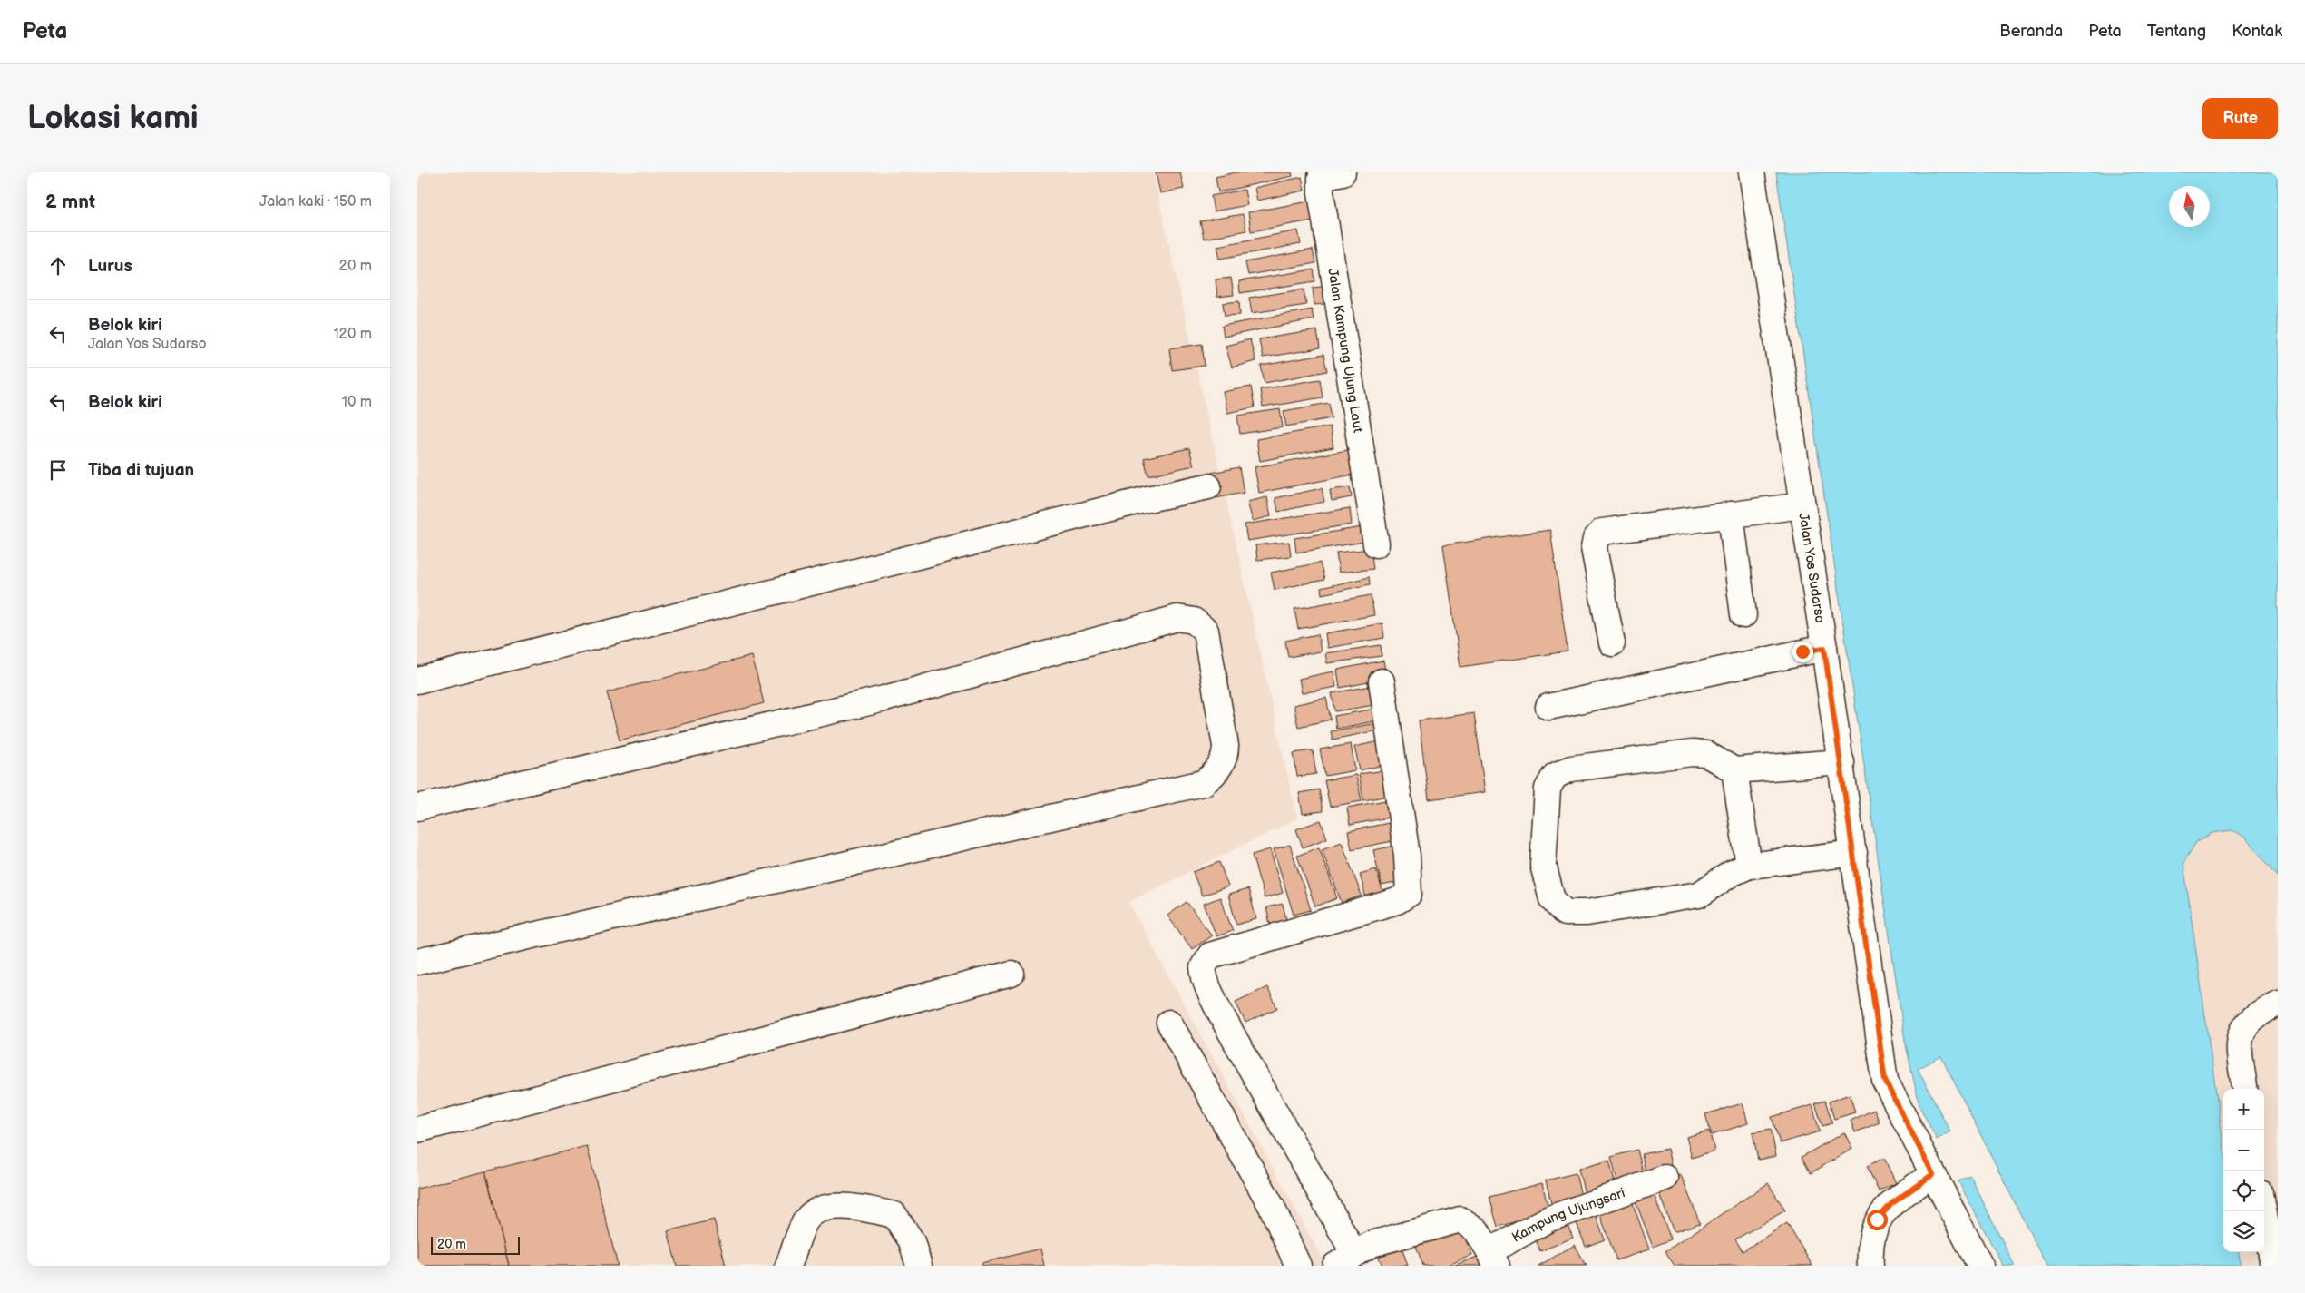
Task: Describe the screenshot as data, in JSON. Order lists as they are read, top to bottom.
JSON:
{
  "streets": {
    "street": ["Jalan Kampung Ujung Laut", "Jalan Yos Sudarso", "Kampung Ujungsari"]
  },
  "scale_bar": "20 m",
  "north": "top",
  "page": {
    "header": "Peta",
    "nav": [
      "Beranda",
      "Peta",
      "Tentang",
      "Kontak"
    ],
    "buttons": "Rute",
    "title": "Lokasi kami",
    "heading": ["2 mnt", "Jalan kaki · 150 m"],
    "list": [
      ["Lurus", "20 m"],
      ["Belok kiri", "Jalan Yos Sudarso", "120 m"],
      ["Belok kiri", "10 m"],
      "Tiba di tujuan"
    ],
    "map_buttons": ["+", "−"],
    "scale": "20 m"
  }
}
